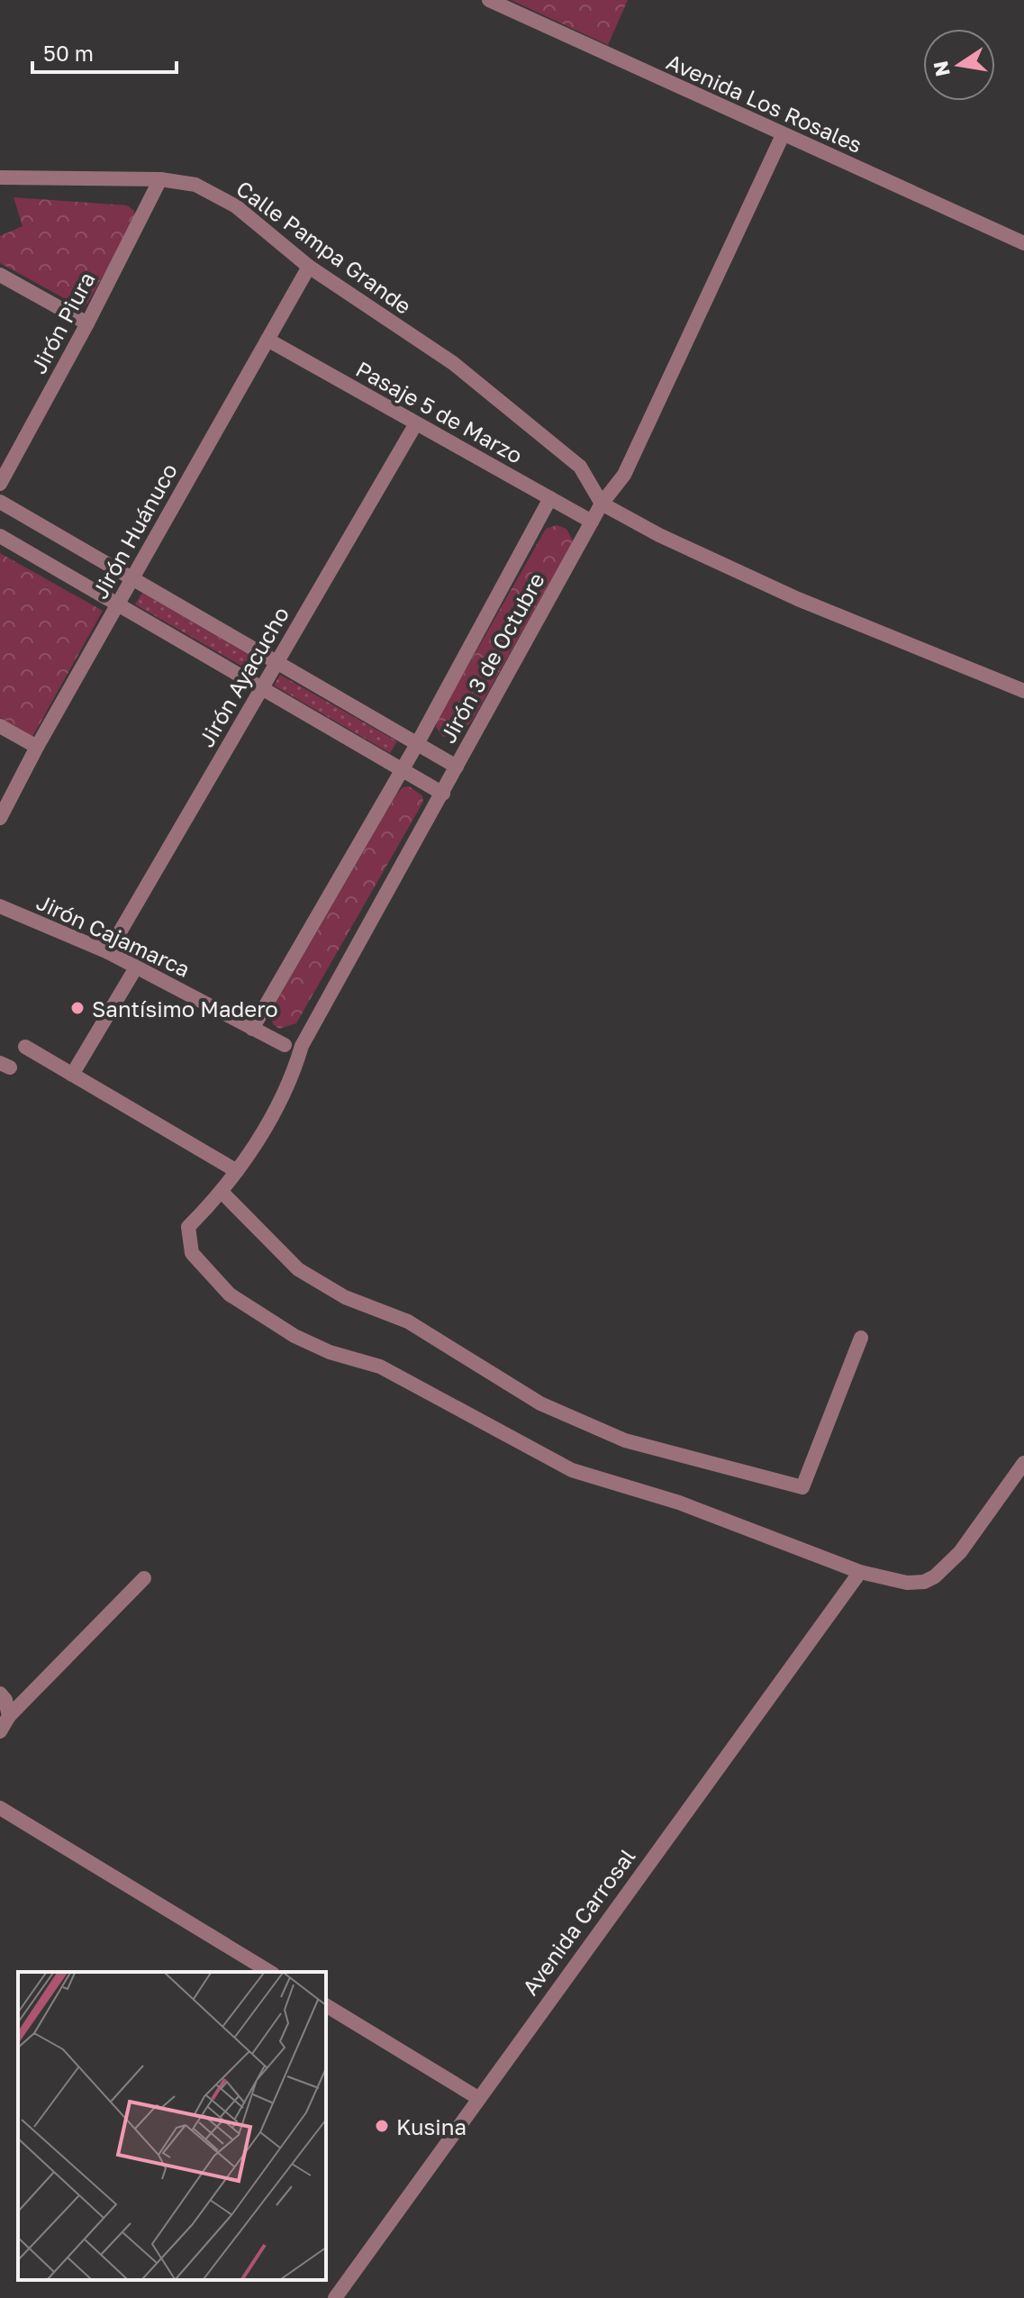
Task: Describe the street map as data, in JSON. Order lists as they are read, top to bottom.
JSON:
{
  "streets": {
    "street": [
      "Avenida Los Rosales",
      "Calle Pampa Grande",
      "Jirón Piura",
      "Pasaje 5 de Marzo",
      "Jirón Huánuco",
      "Jirón 3 de Octubre",
      "Jirón Ayacucho",
      "Jirón Cajamarca",
      "Avenida Carrosal"
    ]
  },
  "crossings": [
    ["Avenida Los Rosales", "Jirón 3 de Octubre"],
    ["Calle Pampa Grande", "Jirón Piura"],
    ["Calle Pampa Grande", "Jirón Huánuco"],
    ["Calle Pampa Grande", "Jirón 3 de Octubre"],
    ["Pasaje 5 de Marzo", "Jirón Huánuco"],
    ["Pasaje 5 de Marzo", "Jirón 3 de Octubre"],
    ["Pasaje 5 de Marzo", "Jirón Ayacucho"],
    ["Jirón 3 de Octubre", "Jirón Cajamarca"],
    ["Jirón 3 de Octubre", "Avenida Carrosal"],
    ["Jirón Ayacucho", "Jirón Cajamarca"]
  ],
  "places": ["Santísimo Madero", "Kusina"],
  "scale_bar": "50 m",
  "north": "left"
}
